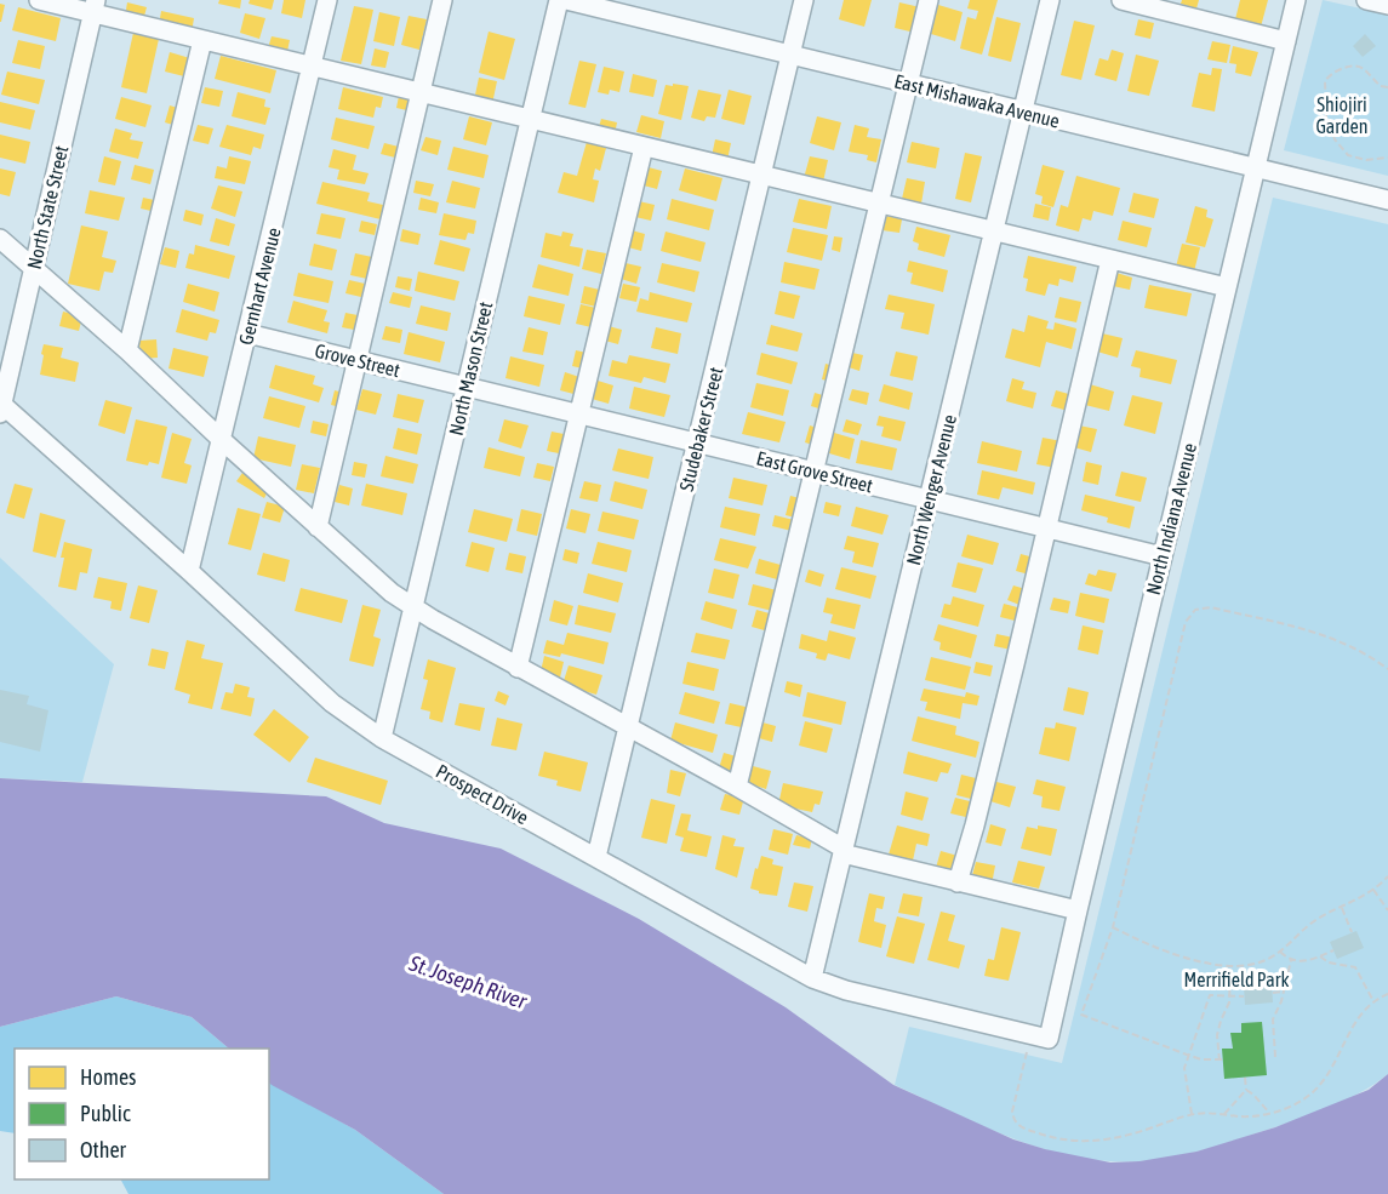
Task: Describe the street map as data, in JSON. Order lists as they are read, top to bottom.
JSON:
{
  "streets": {
    "street": [
      "East Mishawaka Avenue",
      "North State Street",
      "Gernhart Avenue",
      "Grove Street",
      "North Mason Street",
      "Studebaker Street",
      "East Grove Street",
      "North Wenger Avenue",
      "North Indiana Avenue",
      "Prospect Drive"
    ]
  },
  "crossings": [
    ["East Mishawaka Avenue", "Studebaker Street"],
    ["East Mishawaka Avenue", "North Wenger Avenue"],
    ["East Mishawaka Avenue", "North Indiana Avenue"],
    ["North State Street", "Prospect Drive"],
    ["Gernhart Avenue", "Grove Street"],
    ["Gernhart Avenue", "Prospect Drive"],
    ["Grove Street", "North Mason Street"],
    ["Grove Street", "East Grove Street"],
    ["North Mason Street", "East Grove Street"],
    ["North Mason Street", "Prospect Drive"],
    ["Studebaker Street", "East Grove Street"],
    ["Studebaker Street", "Prospect Drive"],
    ["East Grove Street", "North Wenger Avenue"],
    ["East Grove Street", "North Indiana Avenue"],
    ["North Wenger Avenue", "Prospect Drive"],
    ["North Indiana Avenue", "Prospect Drive"]
  ],
  "water": ["St. Joseph River"],
  "parks": ["Shiojiri Garden", "Merrifield Park"],
  "legend": ["Homes", "Public", "Other"]
}
